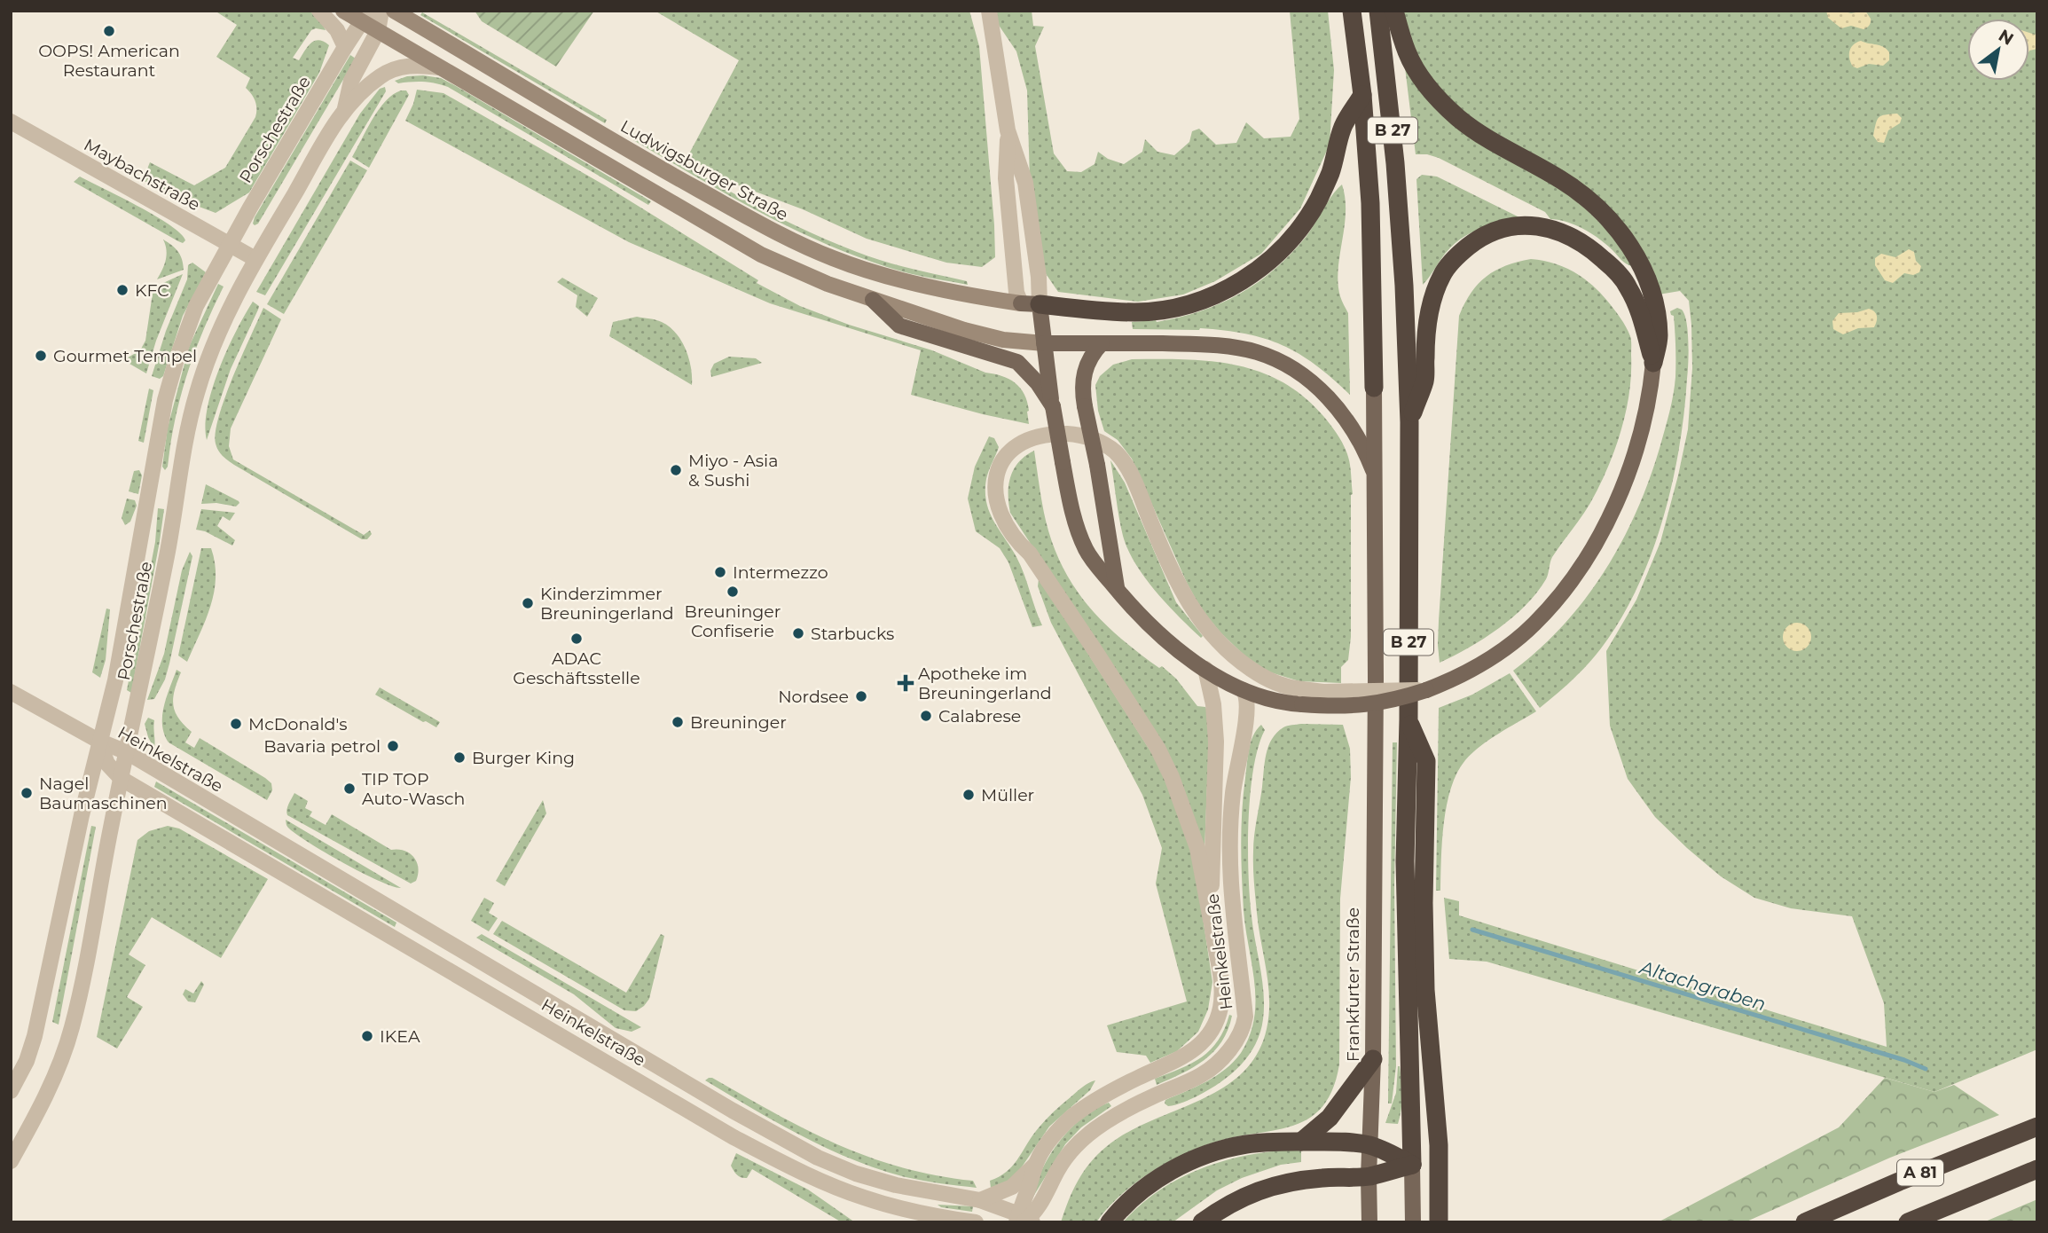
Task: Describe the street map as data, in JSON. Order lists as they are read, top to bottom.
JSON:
{
  "streets": {
    "highway": ["B 27", "A 81"],
    "main road": ["Ludwigsburger Straße", "Frankfurter Straße"],
    "street": ["Porschestraße", "Maybachstraße", "Heinkelstraße"]
  },
  "crossings": [
    ["Porschestraße", "Maybachstraße"],
    ["Porschestraße", "Heinkelstraße"],
    ["B 27", "Frankfurter Straße"]
  ],
  "water": ["Altachgraben"],
  "places": {
    "other": [
      "OOPS! American Restaurant",
      "KFC",
      "Gourmet Tempel",
      "Miyo - Asia & Sushi",
      "Intermezzo",
      "Breuninger Confiserie",
      "Kinderzimmer Breuningerland",
      "Starbucks",
      "ADAC Geschäftsstelle",
      "Nordsee",
      "Calabrese",
      "Breuninger",
      "McDonald's",
      "Bavaria petrol",
      "Burger King",
      "TIP TOP Auto-Wasch",
      "Nagel Baumaschinen",
      "Müller",
      "IKEA"
    ],
    "health": ["Apotheke im Breuningerland"]
  },
  "north": "top right"
}
